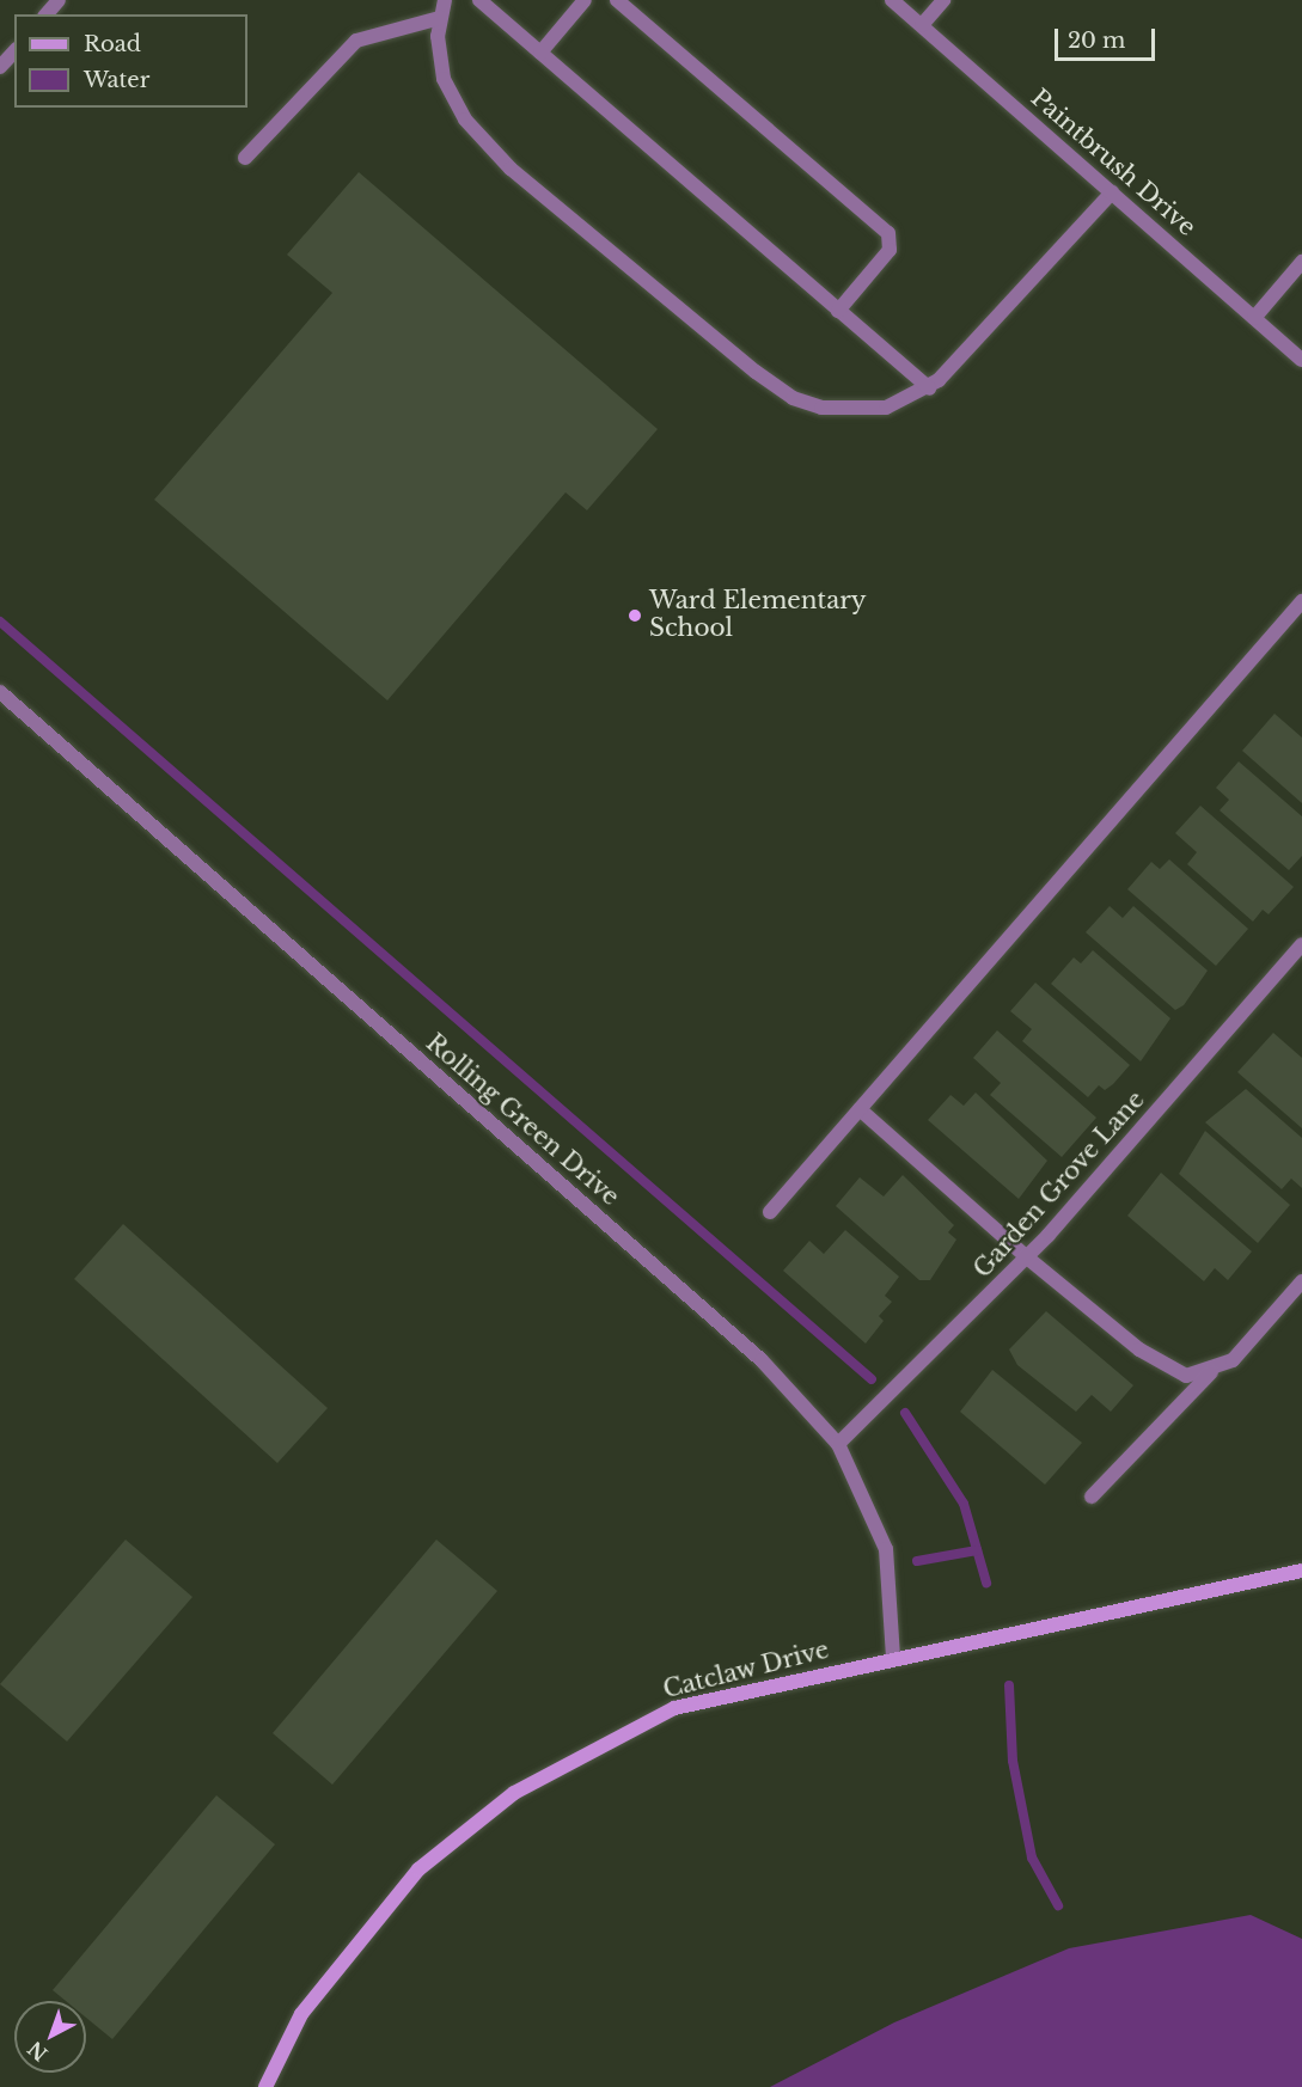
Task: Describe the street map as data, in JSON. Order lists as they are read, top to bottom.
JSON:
{
  "streets": {
    "street": [
      "Paintbrush Drive",
      "Rolling Green Drive",
      "Garden Grove Lane",
      "Catclaw Drive"
    ]
  },
  "crossings": [
    ["Rolling Green Drive", "Garden Grove Lane"],
    ["Rolling Green Drive", "Catclaw Drive"]
  ],
  "places": ["Ward Elementary School"],
  "legend": ["Road", "Water"],
  "scale_bar": "20 m",
  "north": "bottom left"
}
